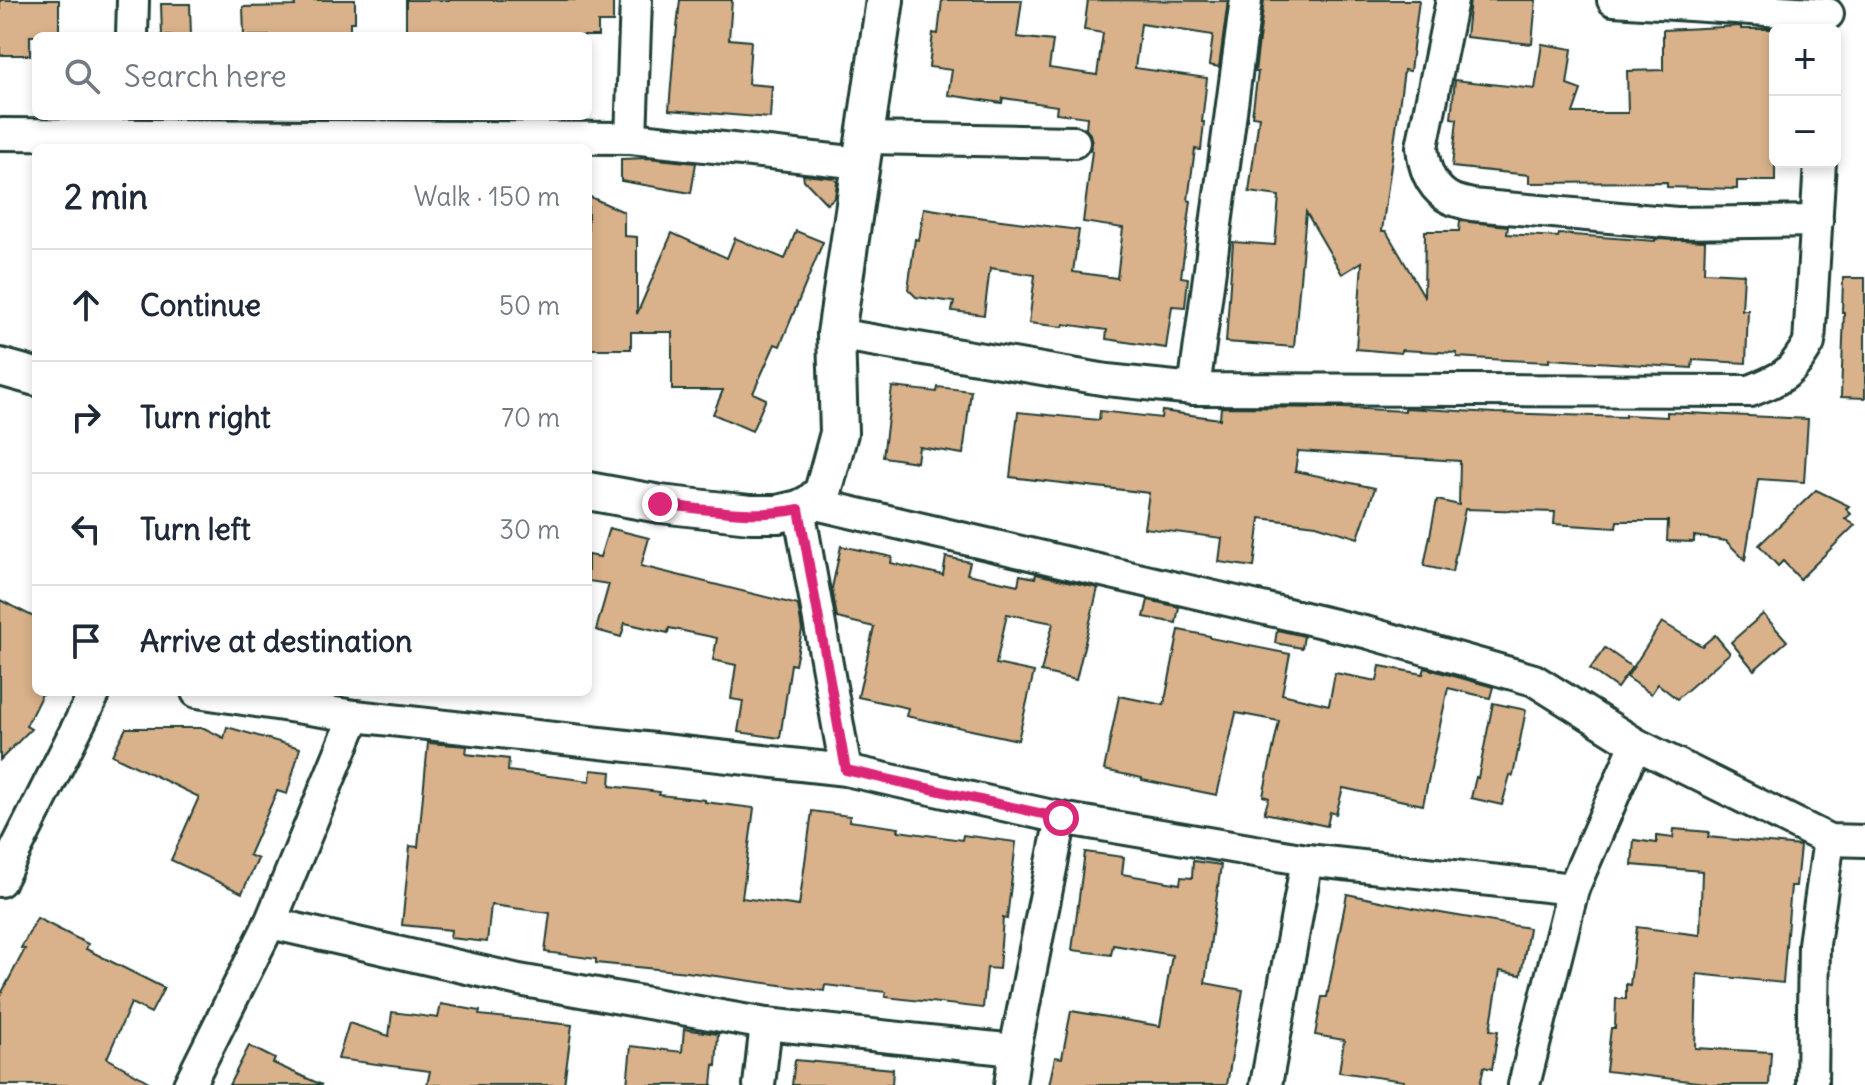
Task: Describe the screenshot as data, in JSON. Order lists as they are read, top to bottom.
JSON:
{
  "page": {
    "map_buttons": ["+", "−"],
    "search": "Search here",
    "heading": ["2 min", "Walk · 150 m"],
    "list": [
      ["Continue", "50 m"],
      ["Turn right", "70 m"],
      ["Turn left", "30 m"],
      "Arrive at destination"
    ]
  }
}
